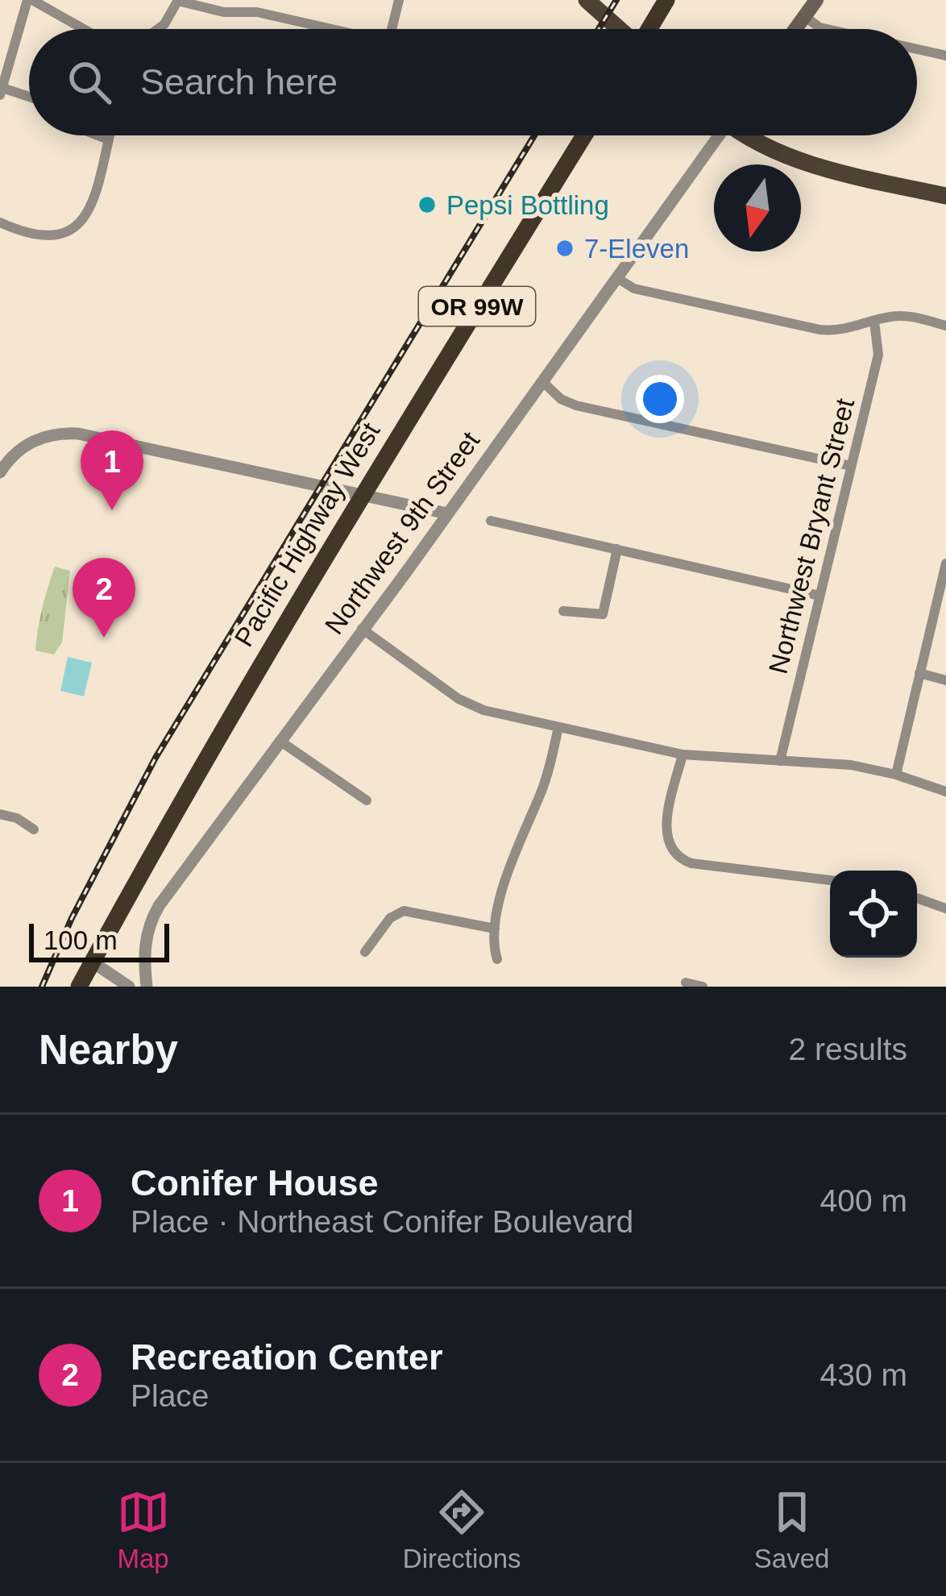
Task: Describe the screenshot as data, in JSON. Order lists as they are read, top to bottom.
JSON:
{
  "streets": {
    "highway": ["OR 99W", "Pacific Highway West"],
    "street": ["Northwest 9th Street", "Northwest Bryant Street"]
  },
  "places": ["Pepsi Bottling", "7-Eleven"],
  "scale_bar": "100 m",
  "north": "bottom",
  "page": {
    "search": "Search here",
    "pins": ["1", "2"],
    "scale": "100 m",
    "heading": ["Nearby", "2 results"],
    "list": [
      {
        "mark": "1",
        "name": "Conifer House",
        "note": "Place · Northeast Conifer Boulevard",
        "value": "400 m"
      },
      {
        "mark": "2",
        "name": "Recreation Center",
        "note": "Place",
        "value": "430 m"
      }
    ],
    "nav": ["Map", "Directions", "Saved"]
  }
}
